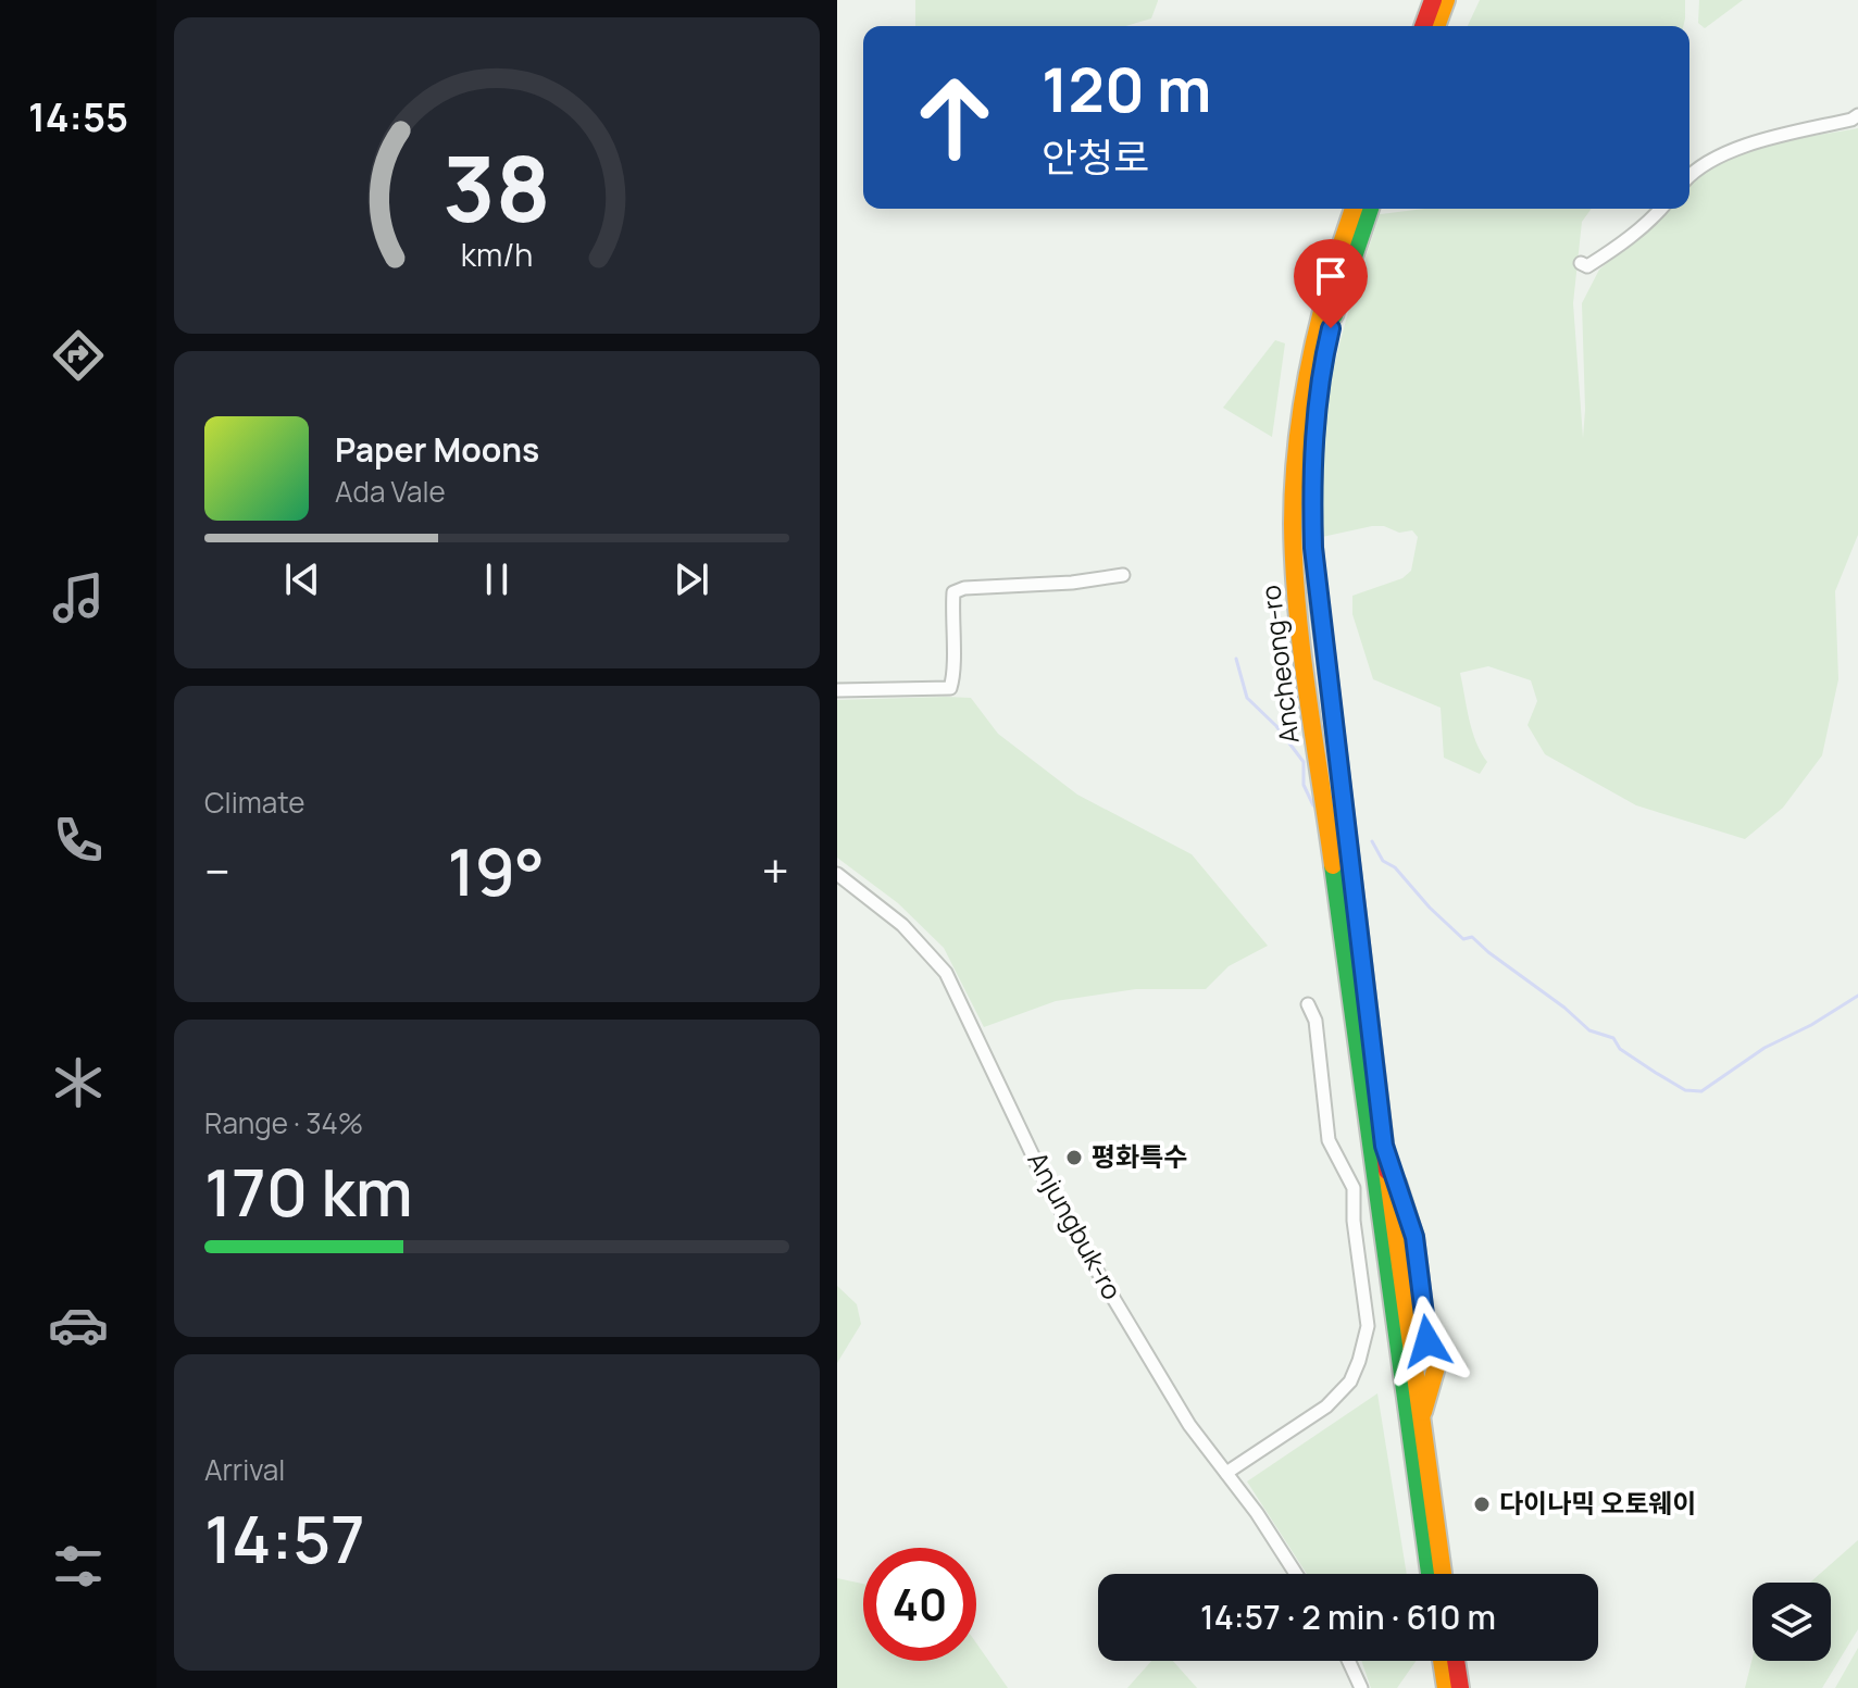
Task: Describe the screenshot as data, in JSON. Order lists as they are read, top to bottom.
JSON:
{
  "streets": {
    "street": ["Ancheong-ro", "Anjungbuk-ro"]
  },
  "places": ["평화특수", "다이나믹 오토웨이"],
  "page": {
    "tabs": "14:55",
    "turn": ["120 m", "안청로"],
    "song": ["Paper Moons", "Ada Vale"],
    "tile": [
      "Climate",
      ["Range · 34%", "170 km"],
      ["Arrival", "14:57"]
    ],
    "heat": ["−", "19°", "+"],
    "limit": "40",
    "trip": "14:57 · 2 min · 610 m",
    "gauge": ["38", "km/h"]
  }
}
